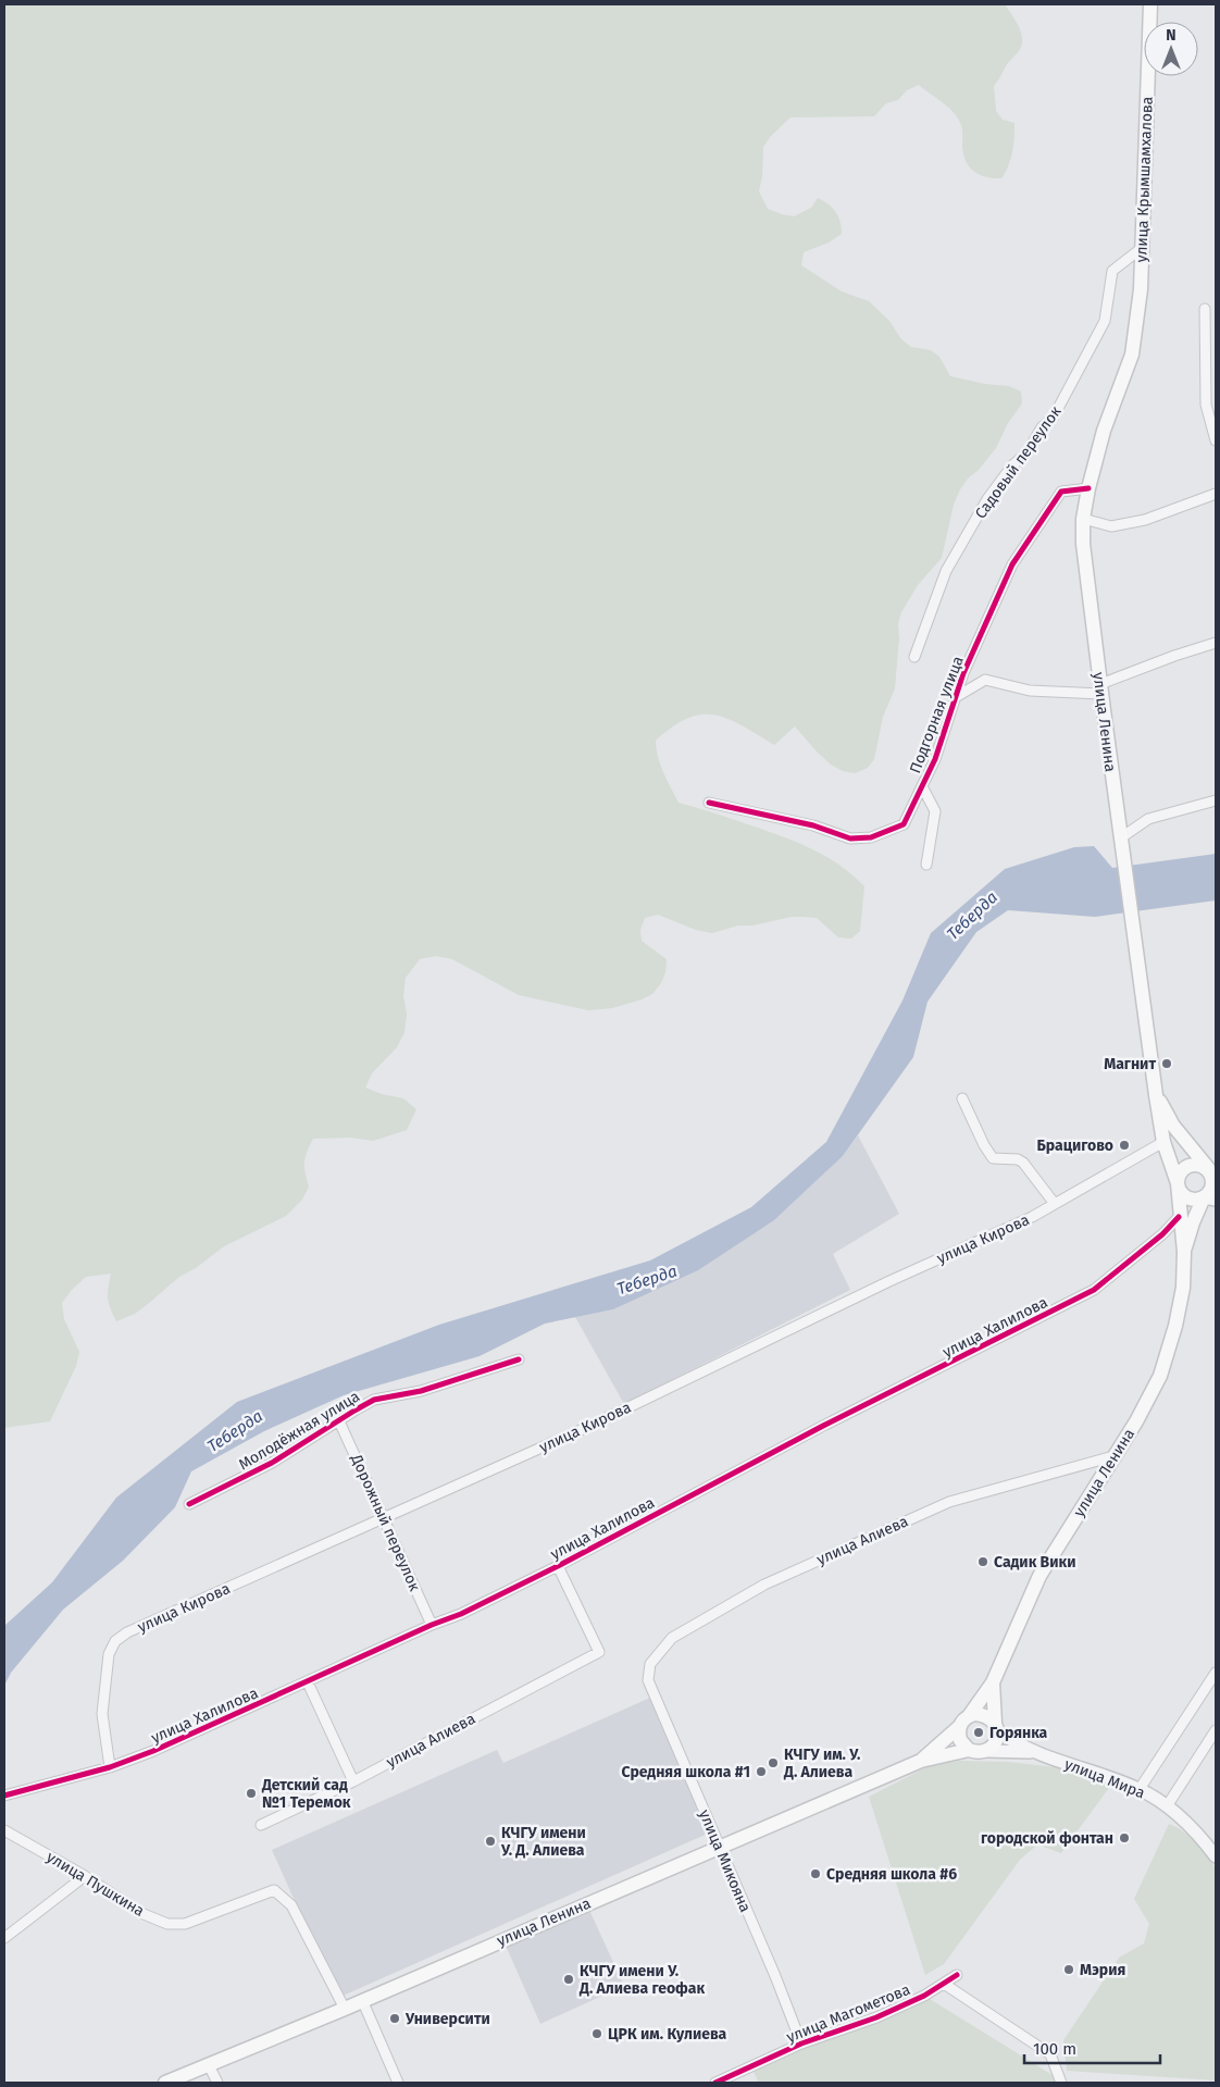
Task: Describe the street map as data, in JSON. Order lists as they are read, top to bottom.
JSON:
{
  "streets": {
    "main road": ["улица Крымшамхалова", "улица Ленина"],
    "street": [
      "Садовый переулок",
      "Подгорная улица",
      "улица Кирова",
      "улица Халилова",
      "Молодёжная улица",
      "Дорожный переулок",
      "улица Алиева",
      "улица Мира",
      "улица Микояна",
      "улица Пушкина",
      "улица Магометова"
    ]
  },
  "crossings": [
    ["улица Крымшамхалова", "Садовый переулок"],
    ["улица Крымшамхалова", "улица Ленина"],
    ["Подгорная улица", "улица Ленина"],
    ["улица Ленина", "улица Кирова"],
    ["улица Ленина", "улица Халилова"],
    ["улица Ленина", "улица Алиева"],
    ["улица Ленина", "улица Мира"],
    ["улица Ленина", "улица Микояна"],
    ["улица Ленина", "улица Пушкина"],
    ["улица Кирова", "улица Халилова"],
    ["улица Кирова", "Дорожный переулок"],
    ["улица Халилова", "Дорожный переулок"],
    ["улица Халилова", "улица Алиева"],
    ["Молодёжная улица", "Дорожный переулок"],
    ["улица Алиева", "улица Микояна"],
    ["улица Микояна", "улица Магометова"]
  ],
  "water": ["Теберда"],
  "places": [
    "Магнит",
    "Брацигово",
    "Садик Вики",
    "Горянка",
    "КЧГУ им. У. Д. Алиева",
    "Средняя школа #1",
    "Детский сад №1 Теремок",
    "городской фонтан",
    "КЧГУ имени У. Д. Алиева",
    "Средняя школа #6",
    "Мэрия",
    "КЧГУ имени У. Д. Алиева геофак",
    "Университи",
    "ЦРК им. Кулиева"
  ],
  "scale_bar": "100 m",
  "north": "top"
}
